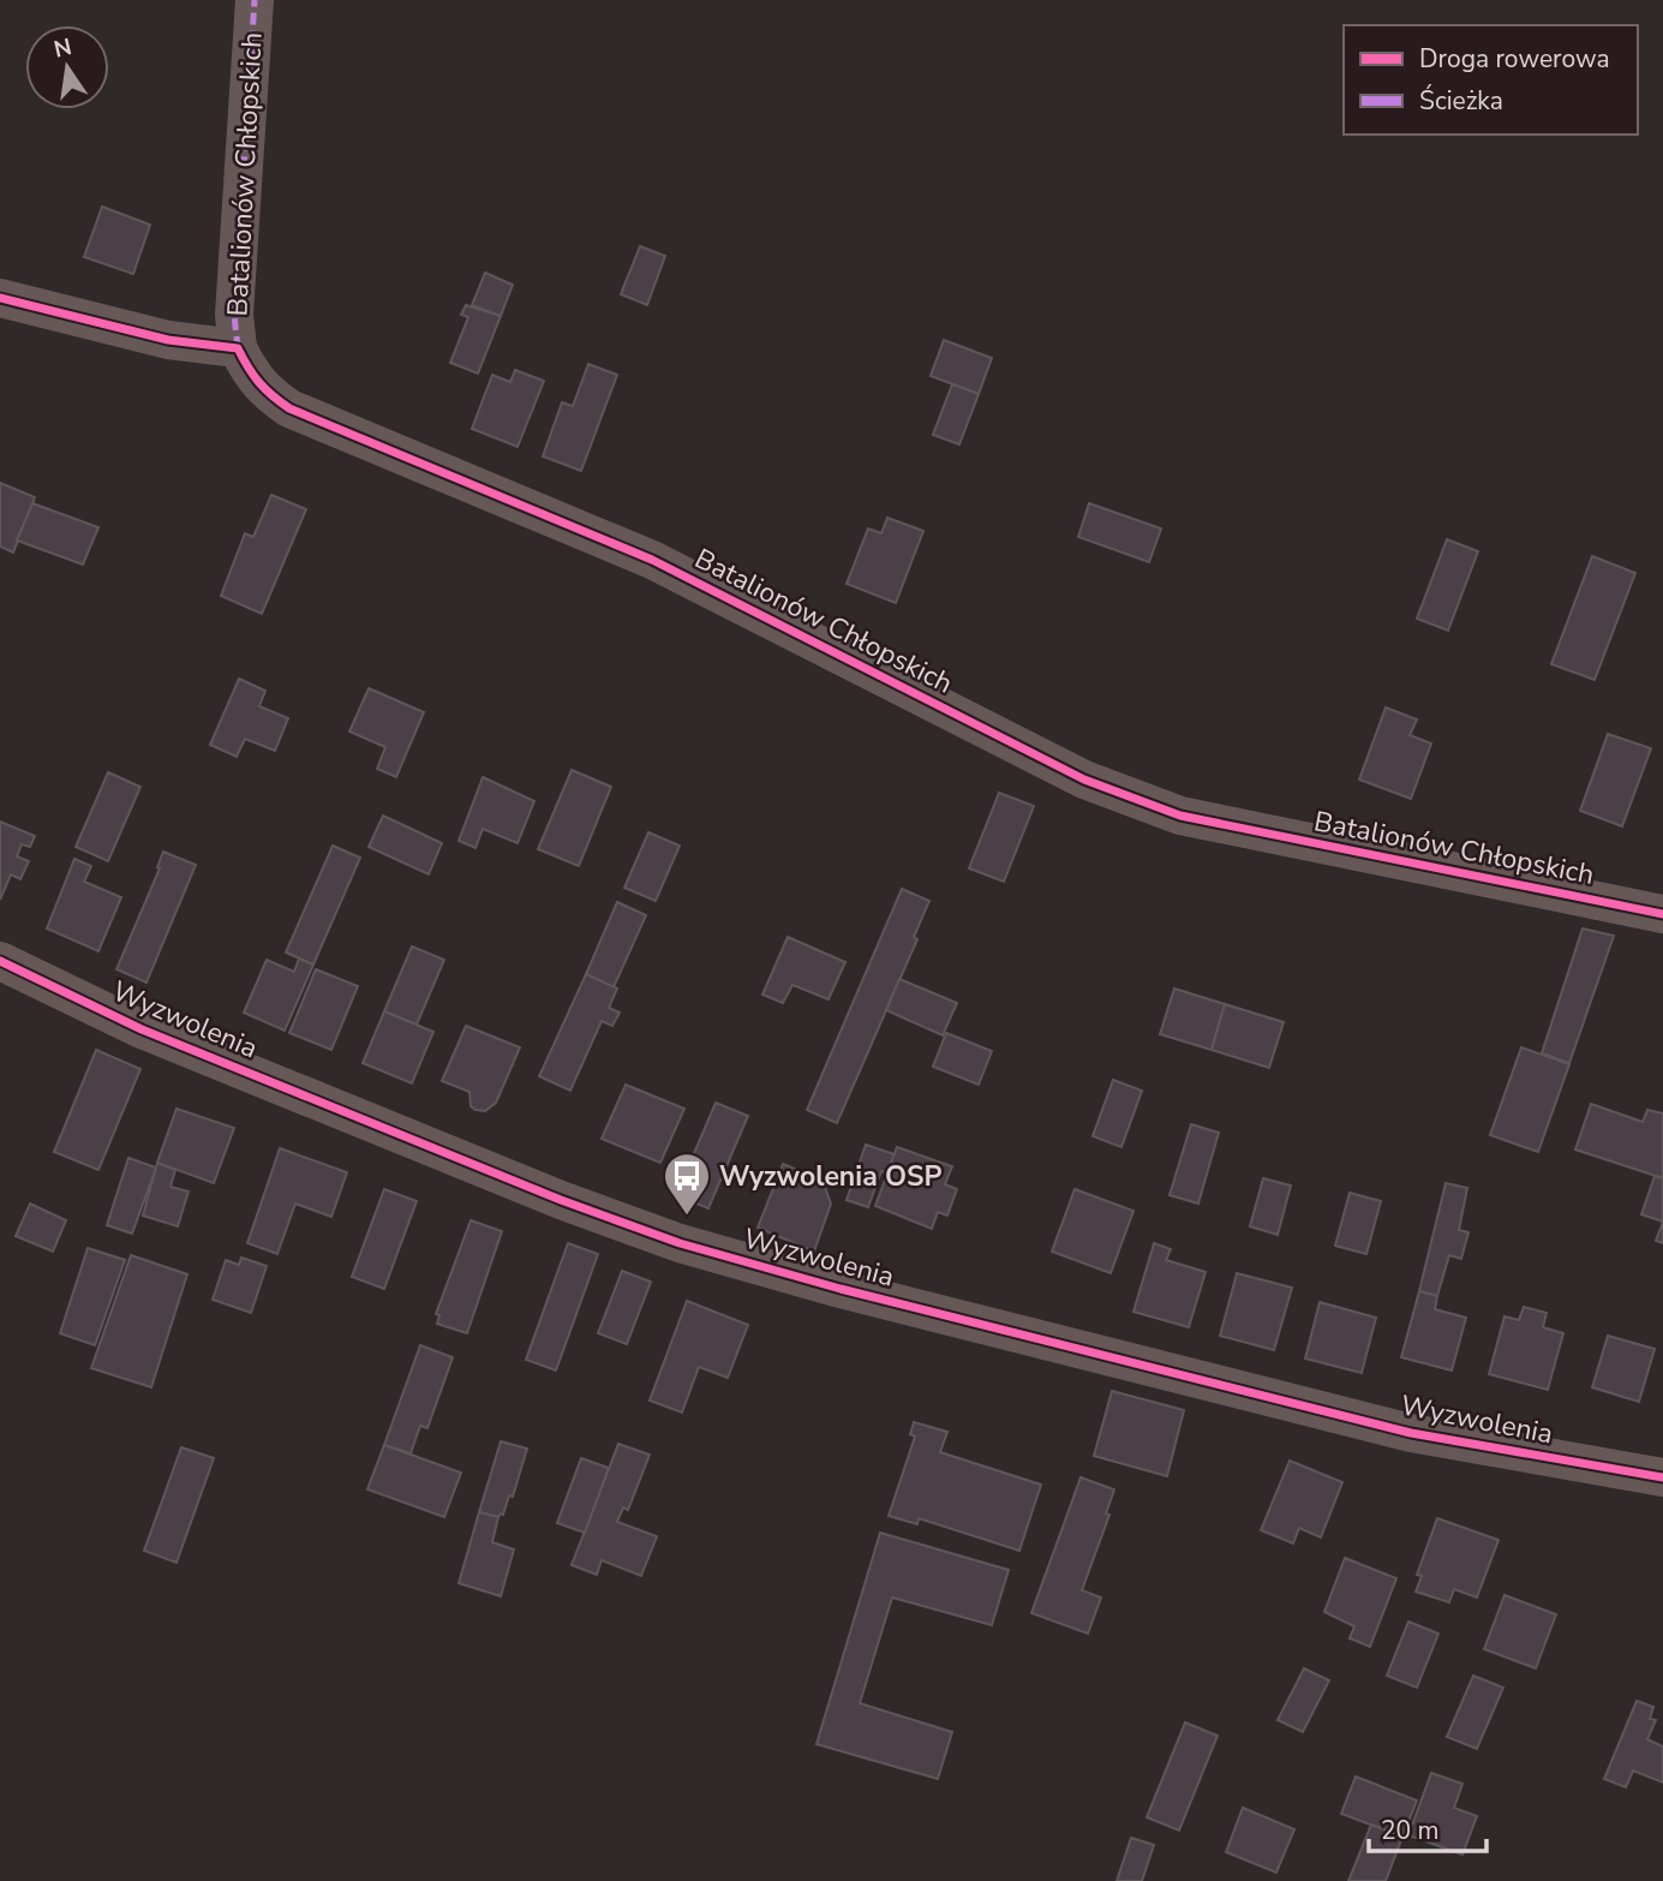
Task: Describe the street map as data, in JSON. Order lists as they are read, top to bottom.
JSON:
{
  "streets": {
    "street": ["Batalionów Chłopskich", "Wyzwolenia"]
  },
  "places": {
    "bus stop": ["Wyzwolenia OSP"]
  },
  "legend": ["Droga rowerowa", "Ścieżka"],
  "scale_bar": "20 m",
  "north": "top"
}
